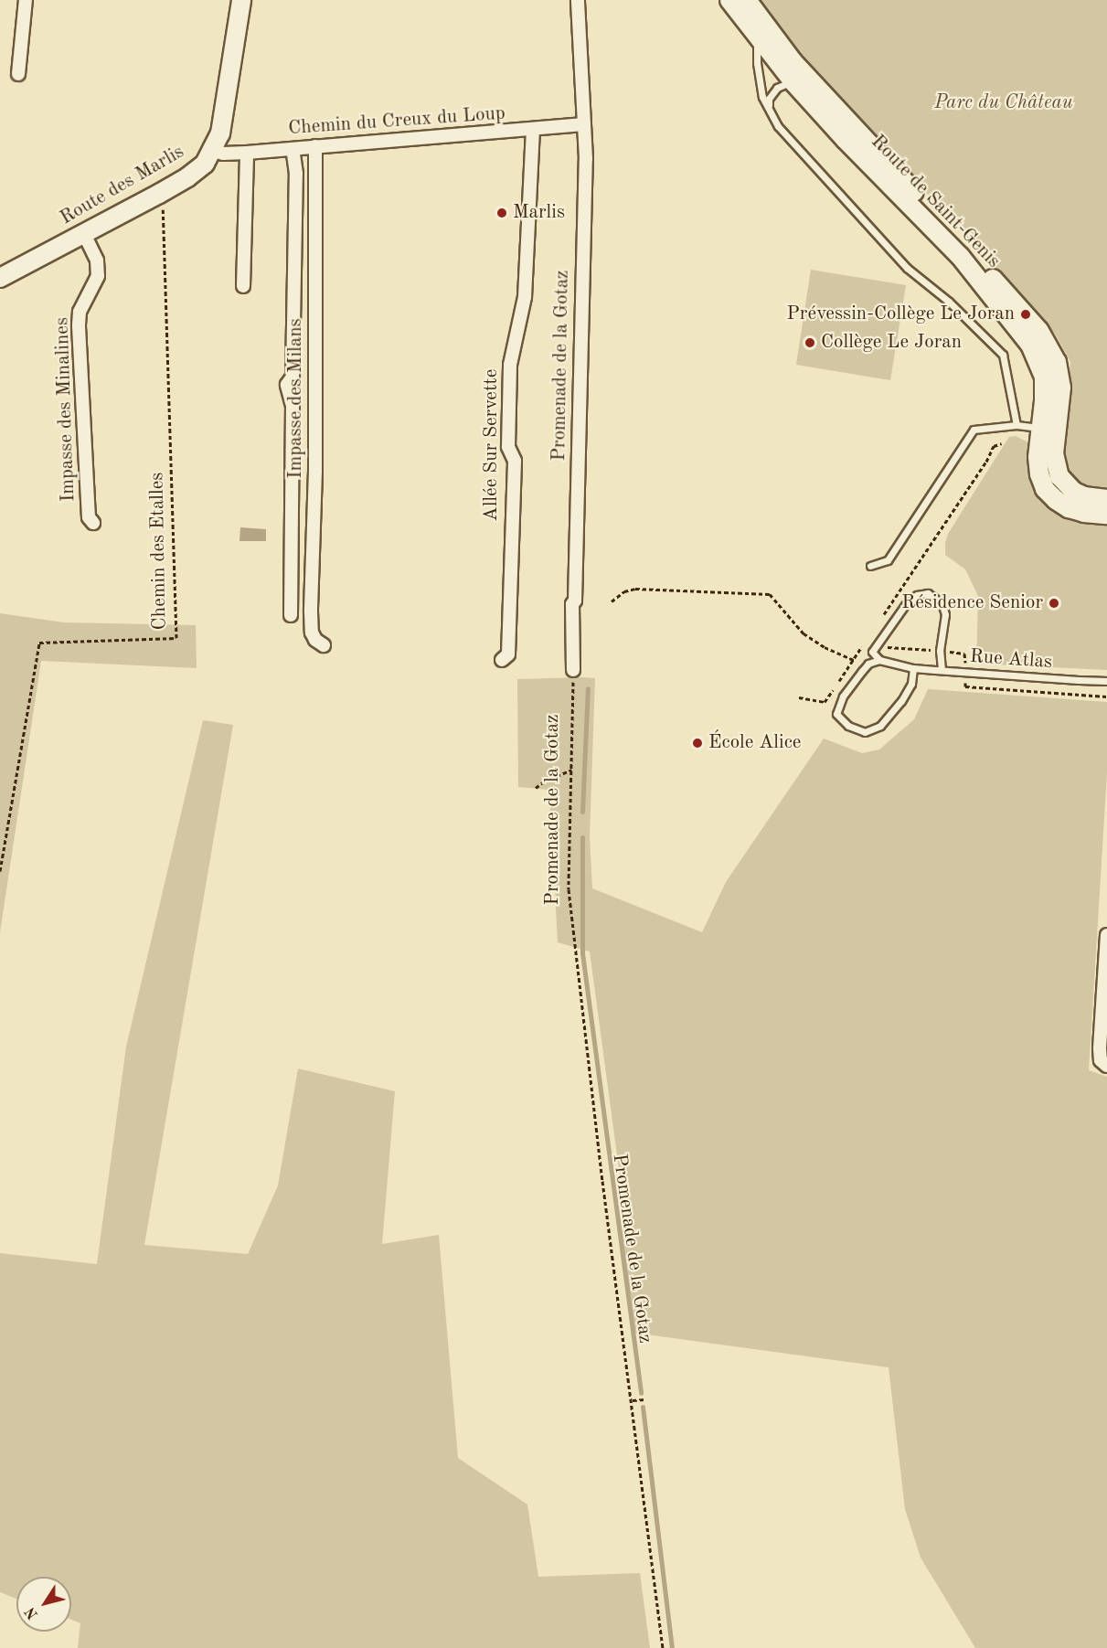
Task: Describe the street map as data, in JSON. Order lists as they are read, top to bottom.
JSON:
{
  "streets": {
    "main road": ["Route des Marlis", "Route de Saint-Genis"],
    "street": [
      "Chemin du Creux du Loup",
      "Promenade de la Gotaz",
      "Impasse des Milans",
      "Impasse des Minalines",
      "Allée Sur Servette"
    ],
    "lane": ["Rue Atlas"],
    "path": ["Chemin des Etalles"]
  },
  "crossings": [
    ["Chemin du Creux du Loup", "Route des Marlis"],
    ["Chemin du Creux du Loup", "Promenade de la Gotaz"],
    ["Chemin du Creux du Loup", "Impasse des Milans"],
    ["Chemin du Creux du Loup", "Allée Sur Servette"],
    ["Route des Marlis", "Impasse des Minalines"],
    ["Route des Marlis", "Chemin des Etalles"]
  ],
  "parks": ["Parc du Château"],
  "places": [
    "Marlis",
    "Prévessin-Collège Le Joran",
    "Collège Le Joran",
    "Résidence Senior",
    "École Alice"
  ],
  "north": "bottom left"
}
